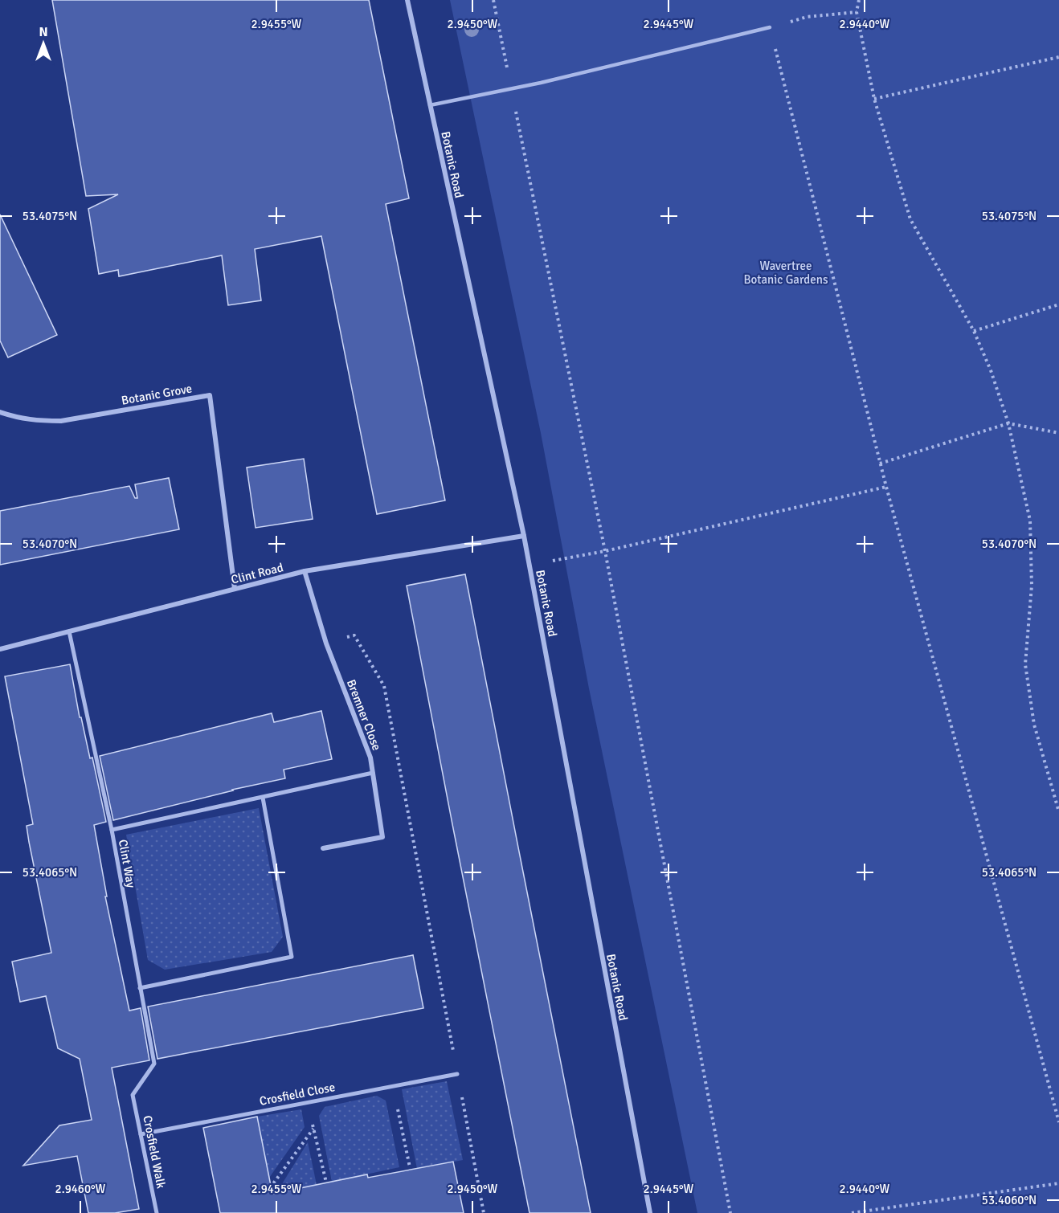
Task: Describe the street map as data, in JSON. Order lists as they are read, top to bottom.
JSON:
{
  "streets": {
    "street": [
      "Botanic Road",
      "Botanic Grove",
      "Clint Road",
      "Bremner Close",
      "Clint Way",
      "Crosfield Close",
      "Crosfield Walk"
    ]
  },
  "crossings": [
    ["Botanic Road", "Clint Road"],
    ["Botanic Grove", "Clint Road"],
    ["Clint Road", "Bremner Close"],
    ["Clint Road", "Clint Way"],
    ["Clint Way", "Crosfield Walk"],
    ["Crosfield Close", "Crosfield Walk"]
  ],
  "parks": ["Wavertree Botanic Gardens"],
  "north": "top",
  "coordinates": [
    "2.9455°W",
    "2.9450°W",
    "2.9445°W",
    "2.9440°W",
    "53.4075°N",
    "53.4070°N",
    "53.4065°N",
    "2.9460°W",
    "53.4060°N"
  ]
}
